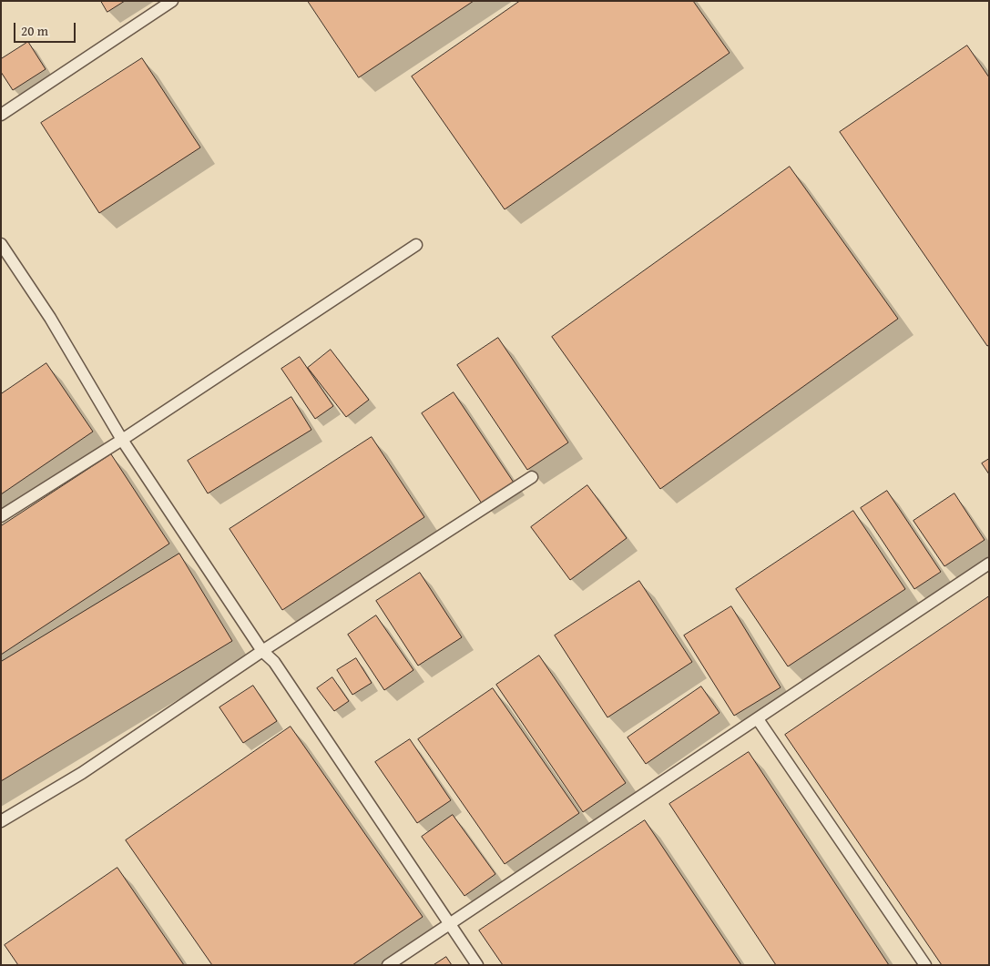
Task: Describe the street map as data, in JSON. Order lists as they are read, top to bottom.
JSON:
{
  "scale_bar": "20 m"
}
